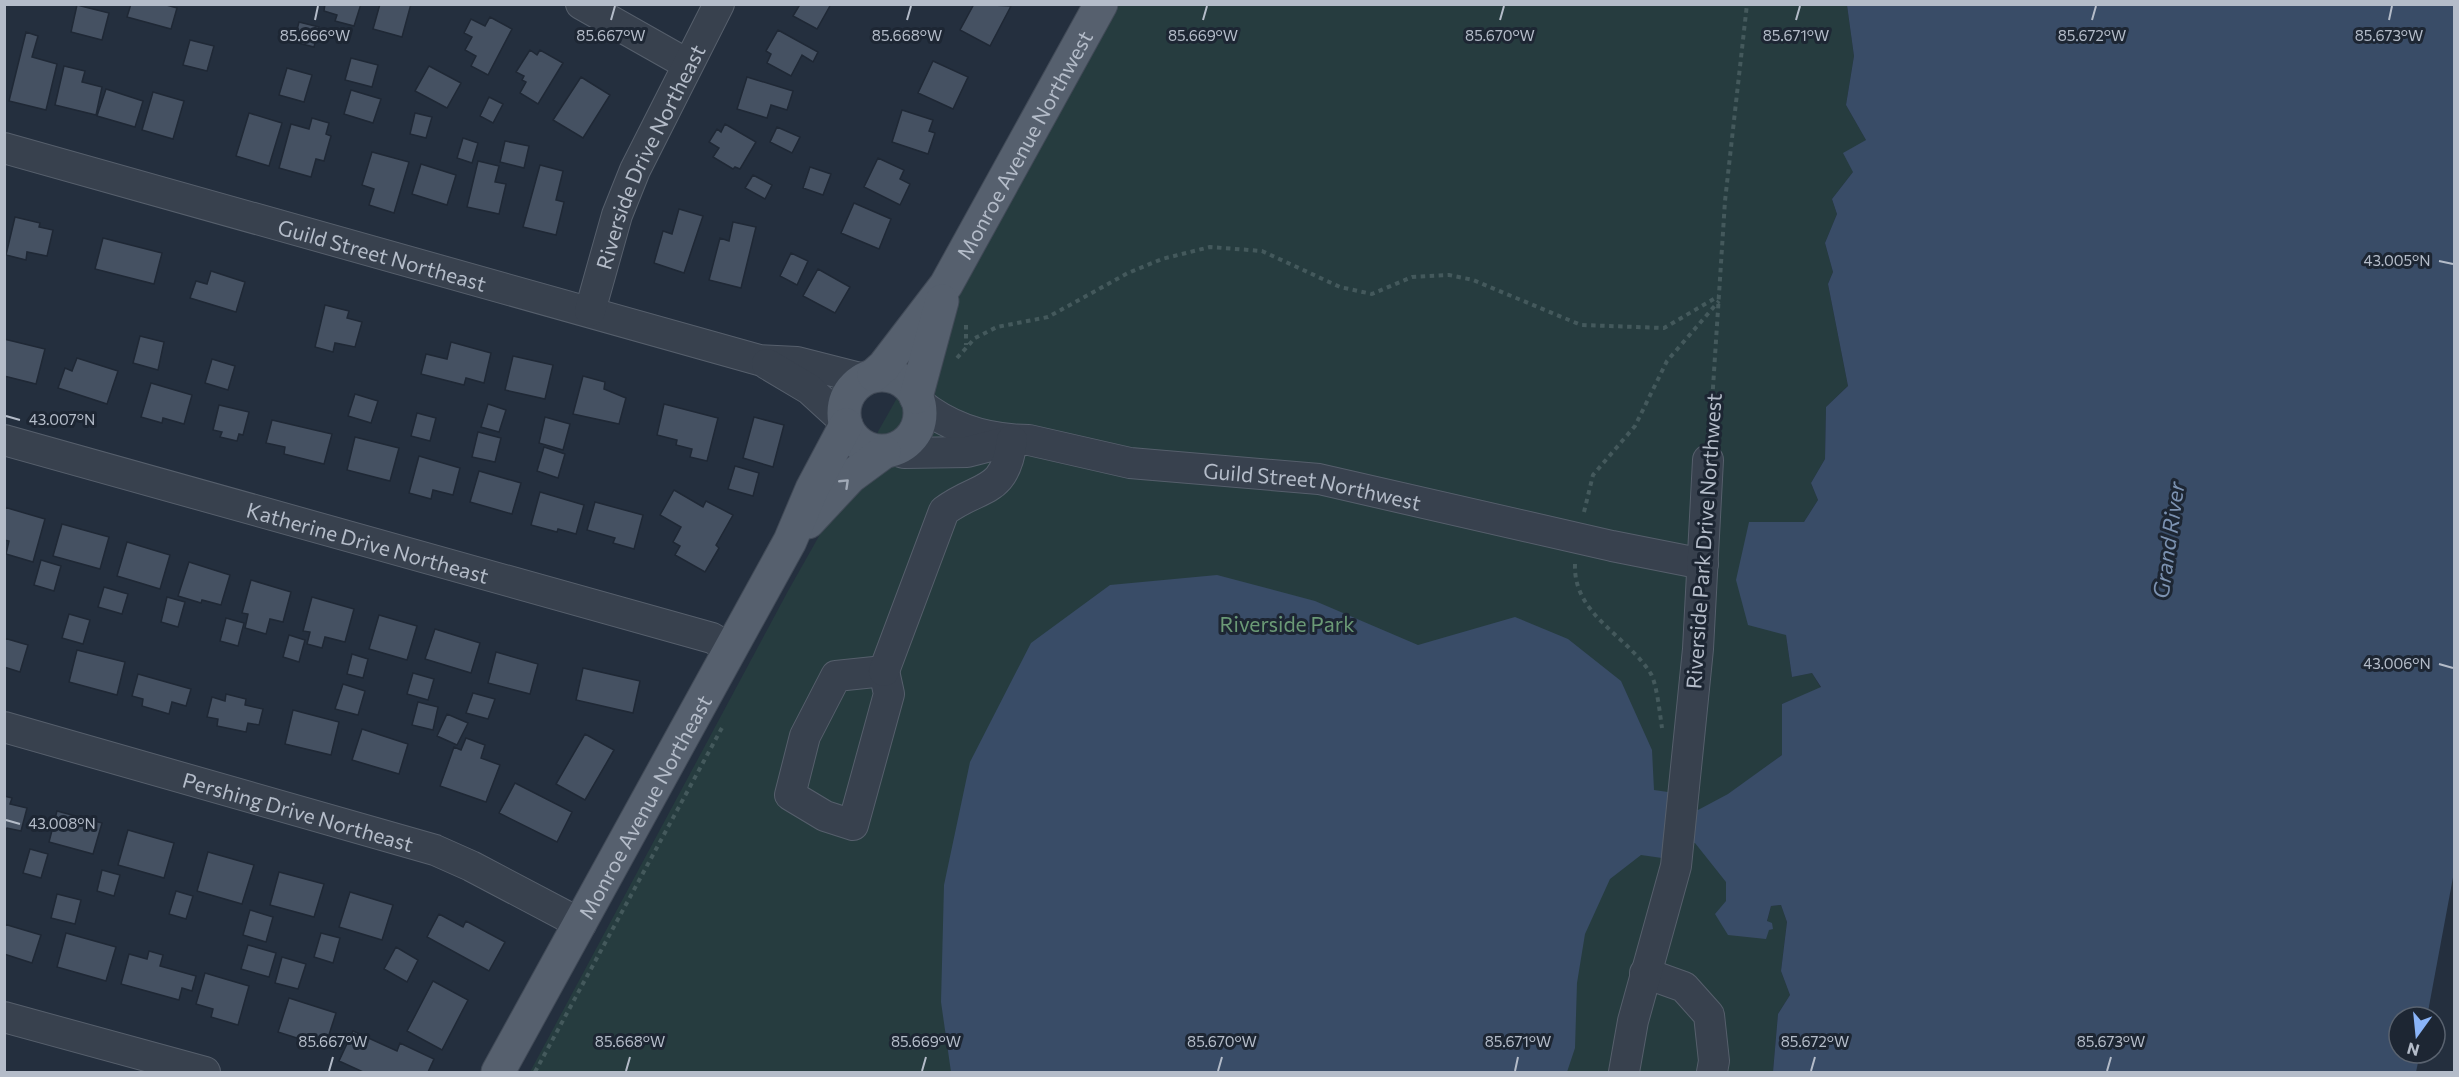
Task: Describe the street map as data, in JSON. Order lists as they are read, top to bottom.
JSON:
{
  "streets": {
    "main road": ["Monroe Avenue Northwest", "Monroe Avenue Northeast"],
    "street": [
      "Riverside Drive Northeast",
      "Guild Street Northeast",
      "Guild Street Northwest",
      "Riverside Park Drive Northwest",
      "Katherine Drive Northeast",
      "Pershing Drive Northeast"
    ]
  },
  "crossings": [
    ["Monroe Avenue Northwest", "Guild Street Northeast"],
    ["Monroe Avenue Northwest", "Guild Street Northwest"],
    ["Monroe Avenue Northwest", "Monroe Avenue Northeast"],
    ["Riverside Drive Northeast", "Guild Street Northeast"],
    ["Guild Street Northeast", "Guild Street Northwest"],
    ["Guild Street Northeast", "Monroe Avenue Northeast"],
    ["Guild Street Northwest", "Riverside Park Drive Northwest"],
    ["Guild Street Northwest", "Monroe Avenue Northeast"],
    ["Katherine Drive Northeast", "Monroe Avenue Northeast"],
    ["Monroe Avenue Northeast", "Pershing Drive Northeast"]
  ],
  "water": ["Grand River"],
  "parks": ["Riverside Park"],
  "north": "bottom",
  "coordinates": [
    "85.666°W",
    "85.667°W",
    "85.668°W",
    "85.669°W",
    "85.670°W",
    "85.671°W",
    "85.672°W",
    "85.673°W",
    "43.005°N",
    "43.007°N",
    "43.006°N",
    "43.008°N"
  ]
}
